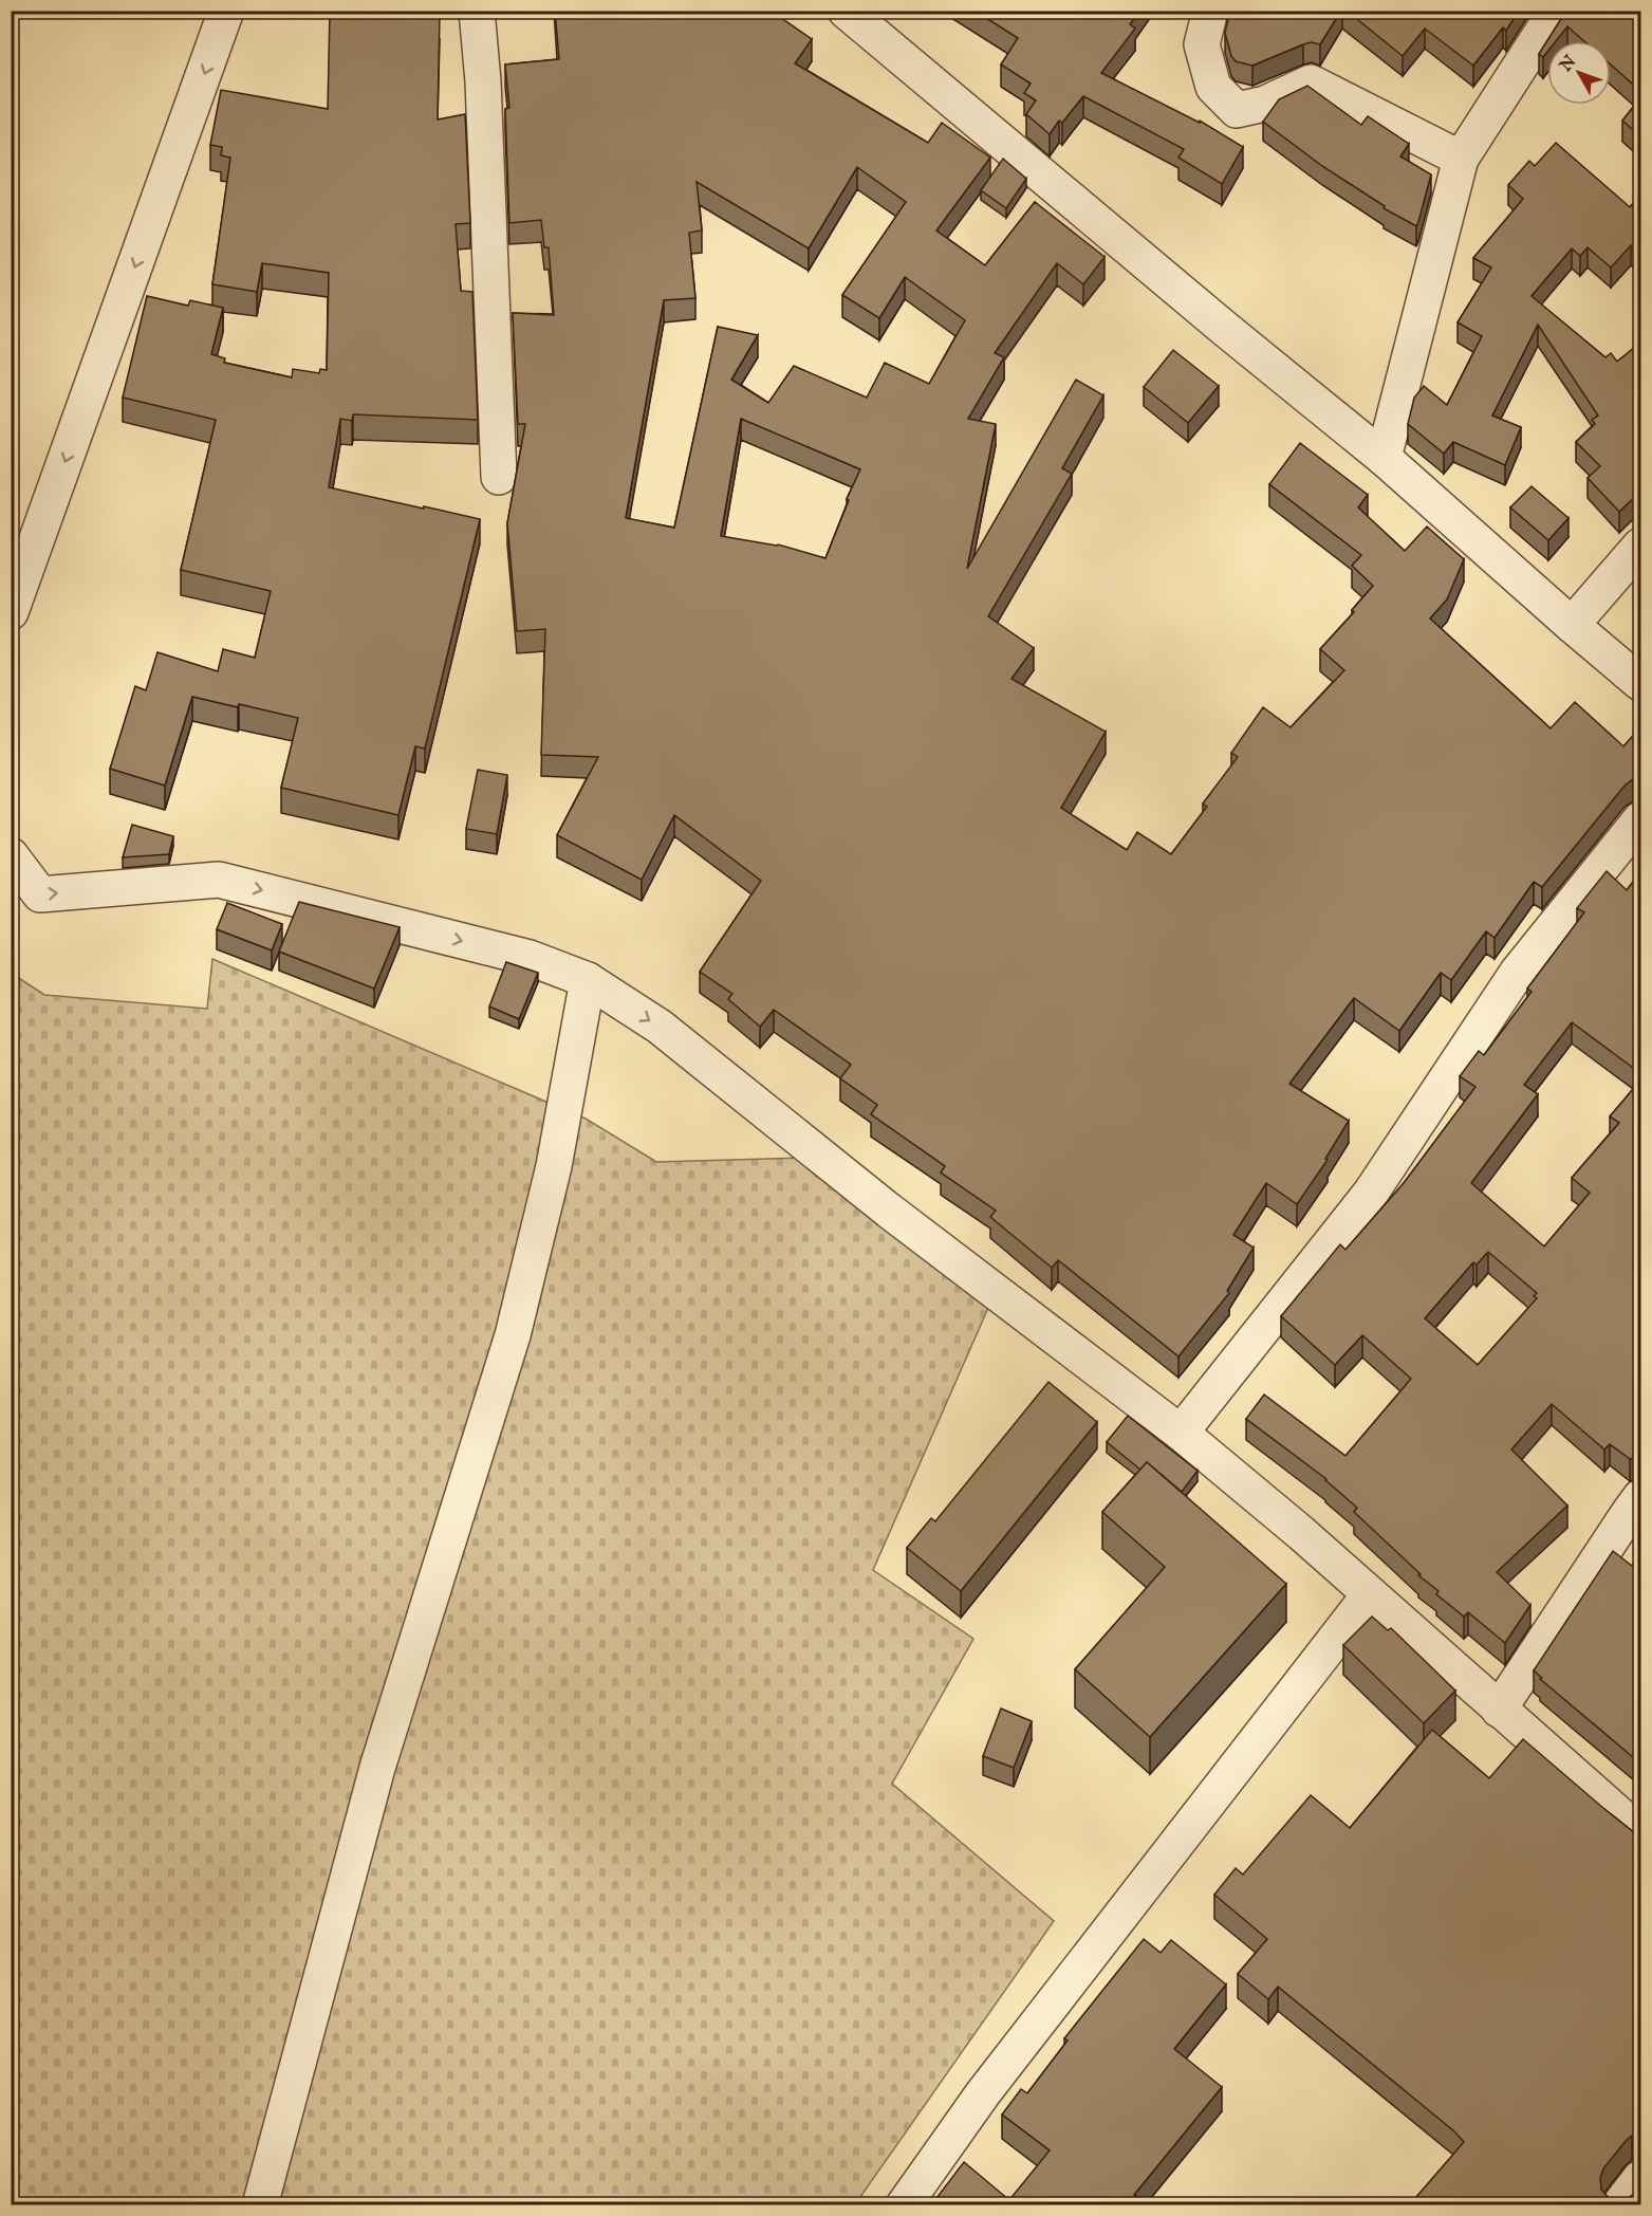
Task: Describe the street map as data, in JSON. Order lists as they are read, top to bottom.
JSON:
{
  "north": "top left"
}
